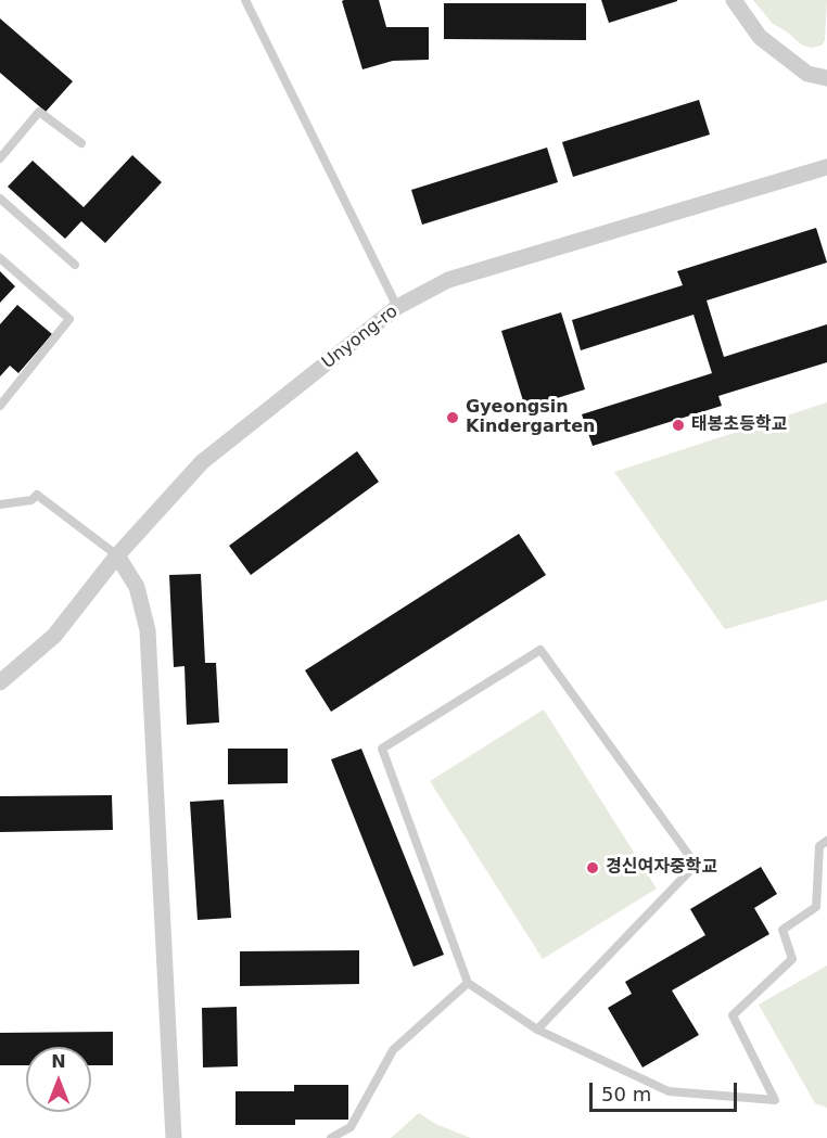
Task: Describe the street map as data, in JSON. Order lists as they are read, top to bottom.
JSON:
{
  "streets": {
    "street": ["Unyong-ro"]
  },
  "places": ["Gyeongsin Kindergarten", "태봉초등학교", "경신여자중학교"],
  "scale_bar": "50 m",
  "north": "top"
}
